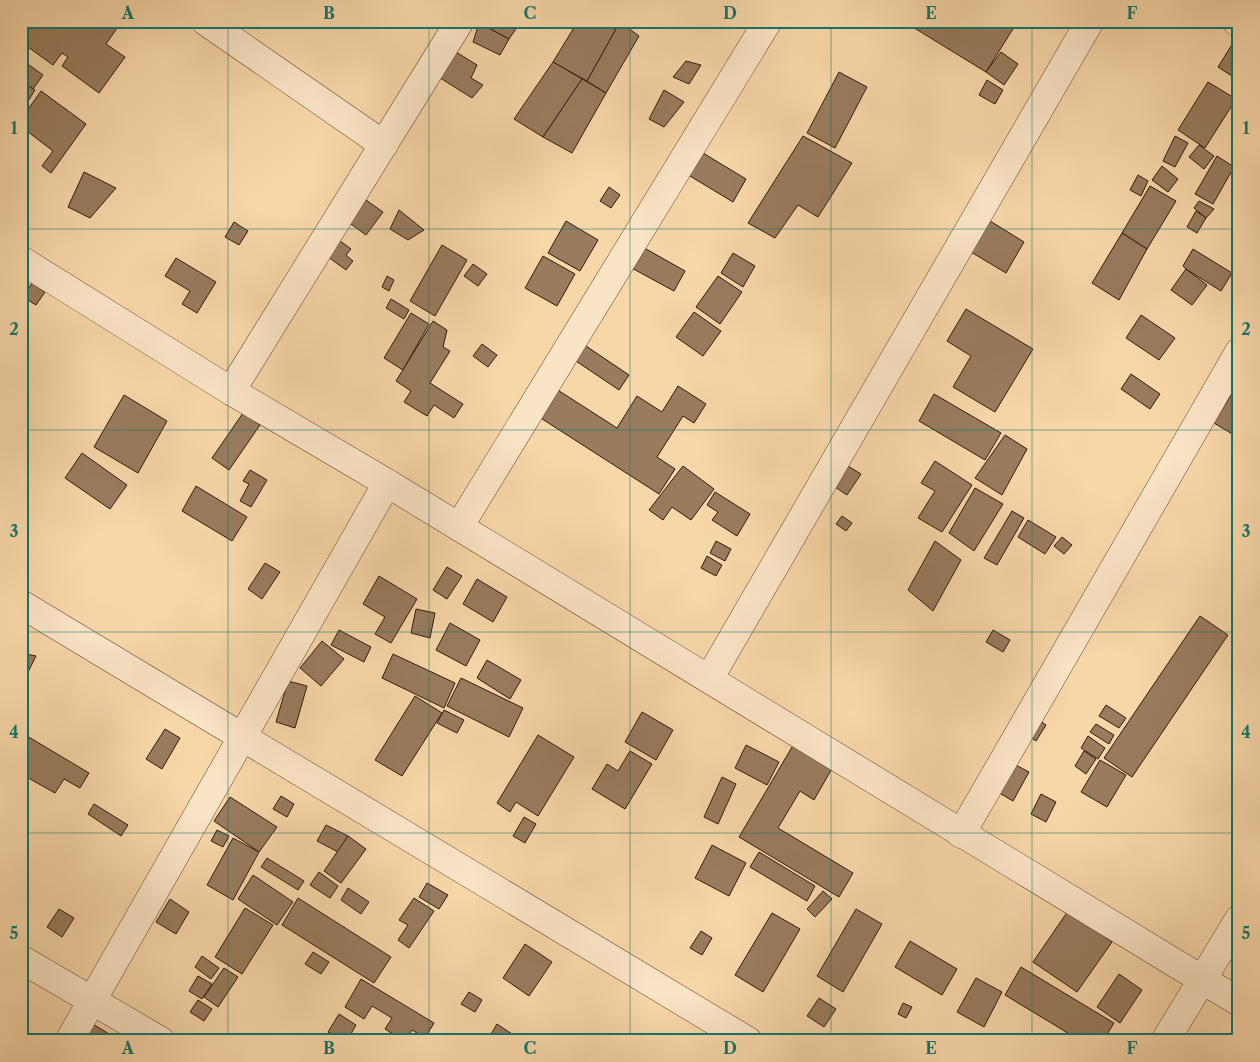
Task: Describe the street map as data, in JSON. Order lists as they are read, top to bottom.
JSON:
{
  "grid": {
    "columns": [
      "A",
      "B",
      "C",
      "D",
      "E",
      "F"
    ],
    "rows": [
      "1",
      "2",
      "3",
      "4",
      "5"
    ]
  }
}
